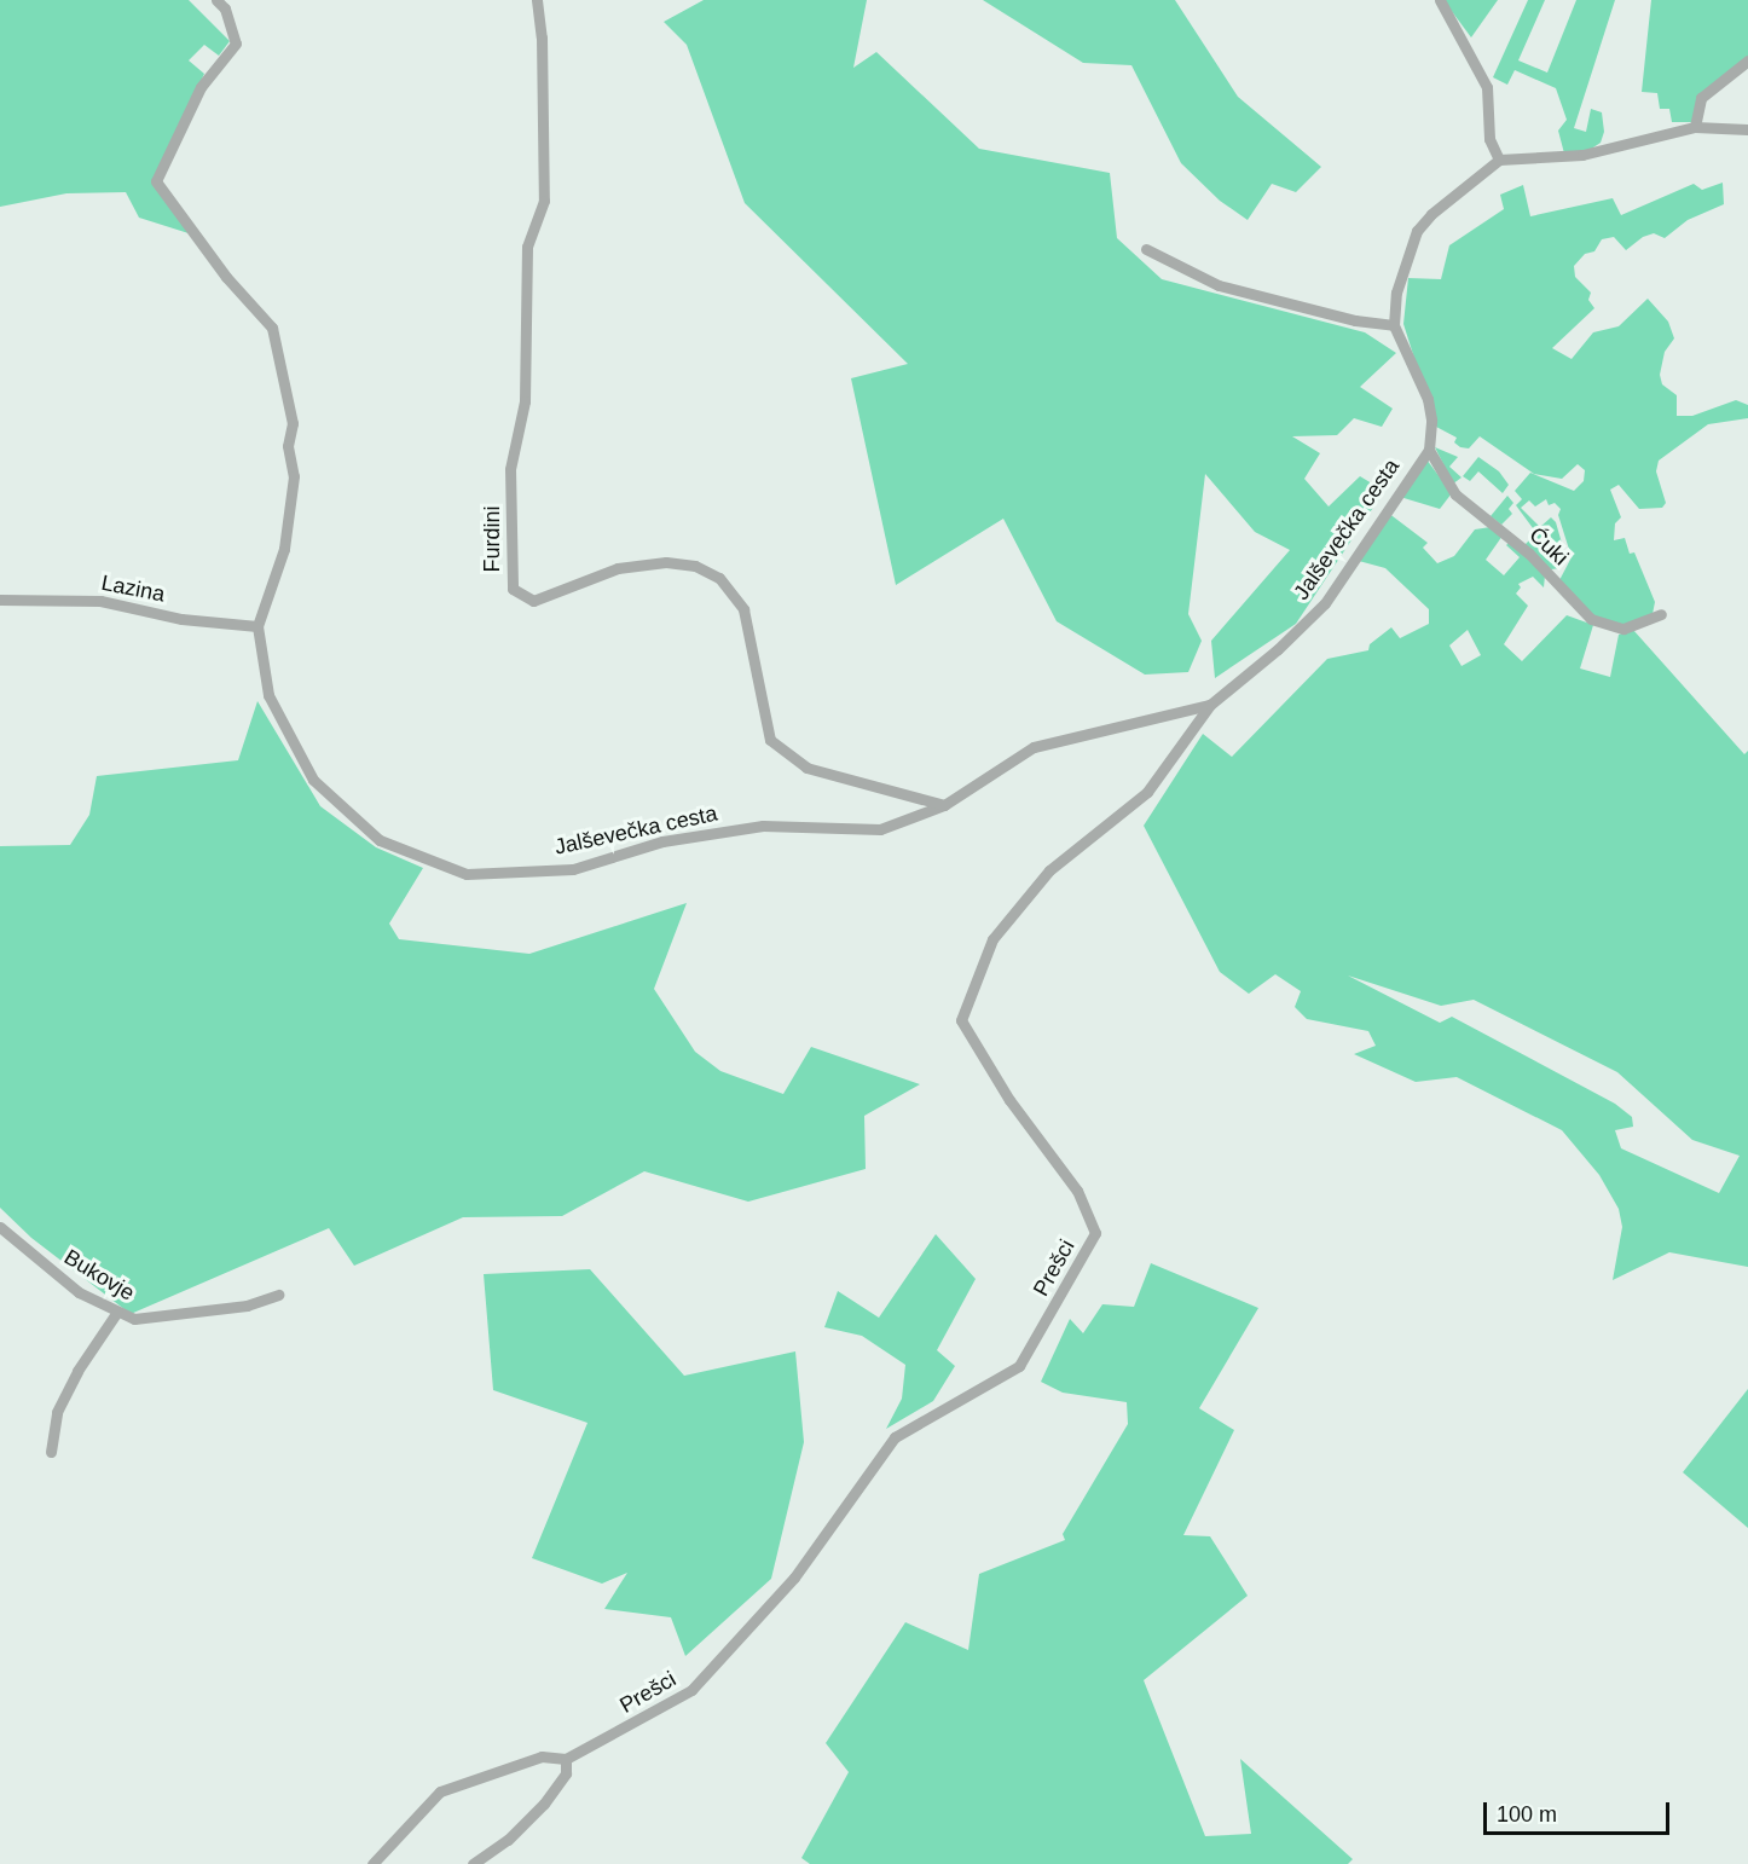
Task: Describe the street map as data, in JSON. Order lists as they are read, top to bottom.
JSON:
{
  "streets": {
    "street": [
      "Jalševečka cesta",
      "Furdini",
      "Ćuki",
      "Lazina",
      "Prešci",
      "Bukovje"
    ]
  },
  "crossings": [
    ["Jalševečka cesta", "Furdini"],
    ["Jalševečka cesta", "Ćuki"],
    ["Jalševečka cesta", "Lazina"],
    ["Jalševečka cesta", "Prešci"]
  ],
  "scale_bar": "100 m"
}
